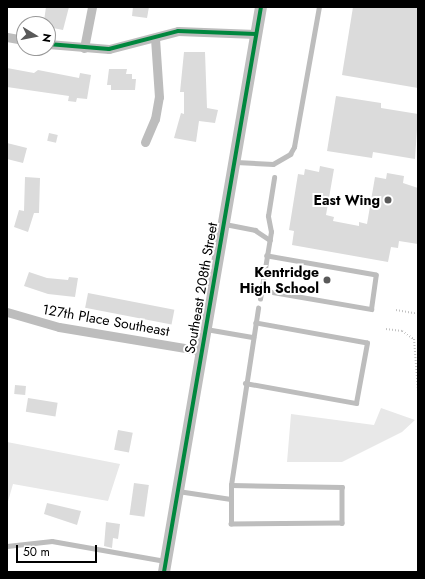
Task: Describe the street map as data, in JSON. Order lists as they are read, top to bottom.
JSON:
{
  "streets": {
    "main road": ["Southeast 208th Street"],
    "street": ["127th Place Southeast"]
  },
  "crossings": [
    ["Southeast 208th Street", "127th Place Southeast"]
  ],
  "places": ["East Wing", "Kentridge High School"],
  "scale_bar": "50 m",
  "north": "right"
}
